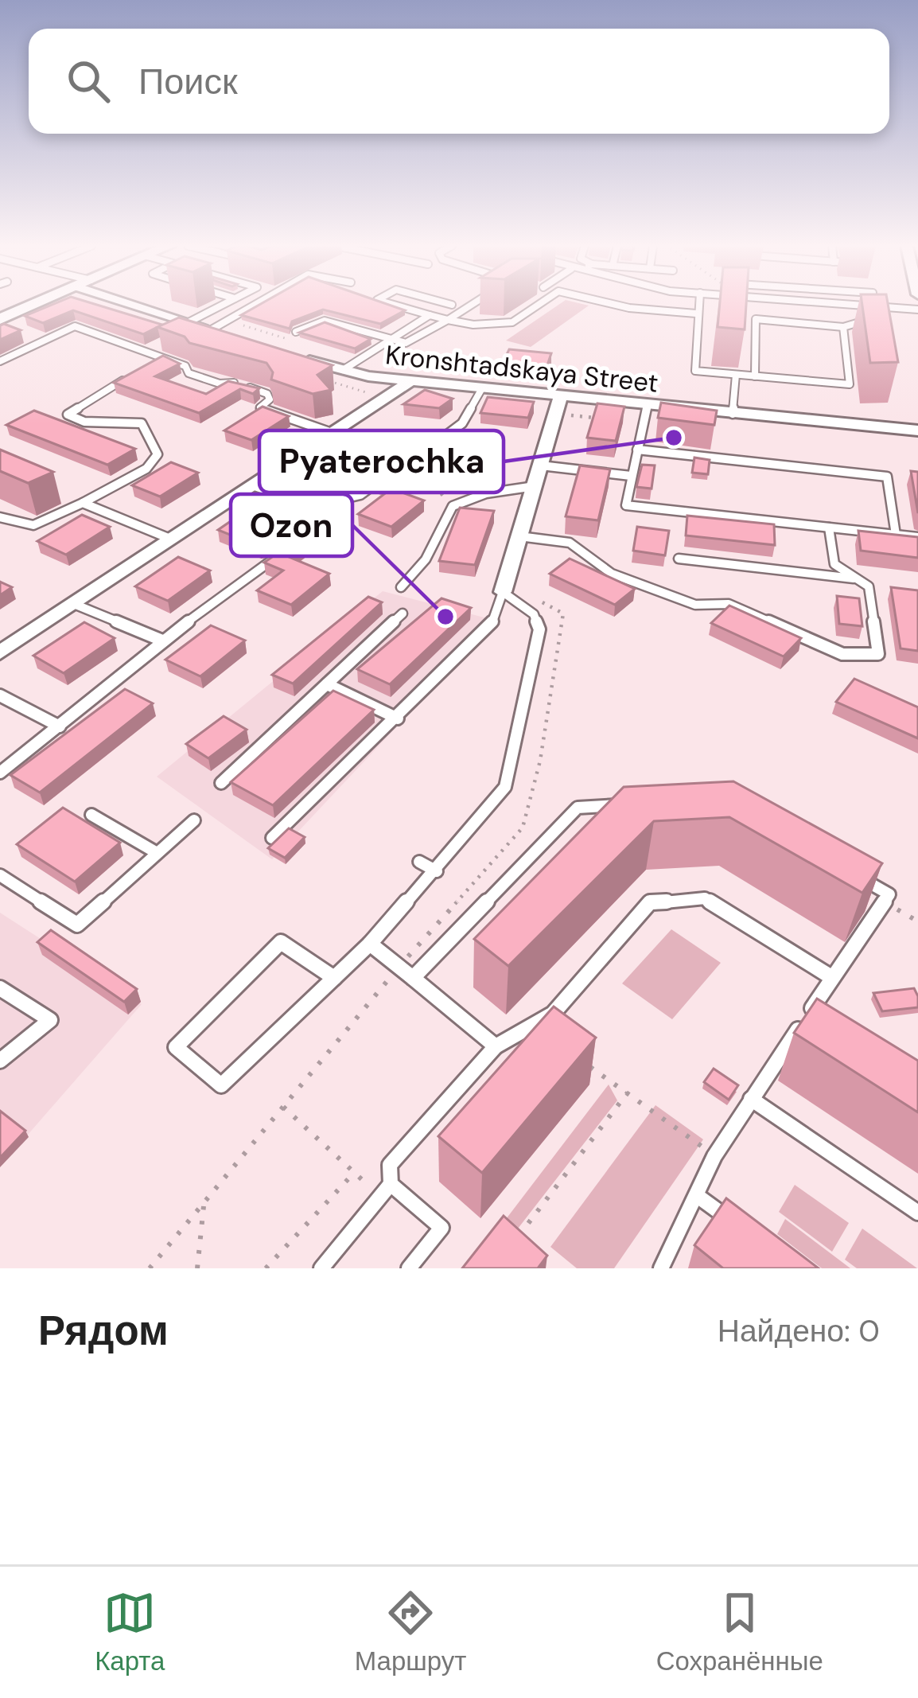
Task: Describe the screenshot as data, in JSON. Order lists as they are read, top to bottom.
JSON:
{
  "streets": {
    "street": ["Kronshtadskaya Street"]
  },
  "places": ["Pyaterochka", "Ozon"],
  "page": {
    "search": "Поиск",
    "heading": ["Рядом", "Найдено: 0"],
    "nav": ["Карта", "Маршрут", "Сохранённые"]
  }
}
